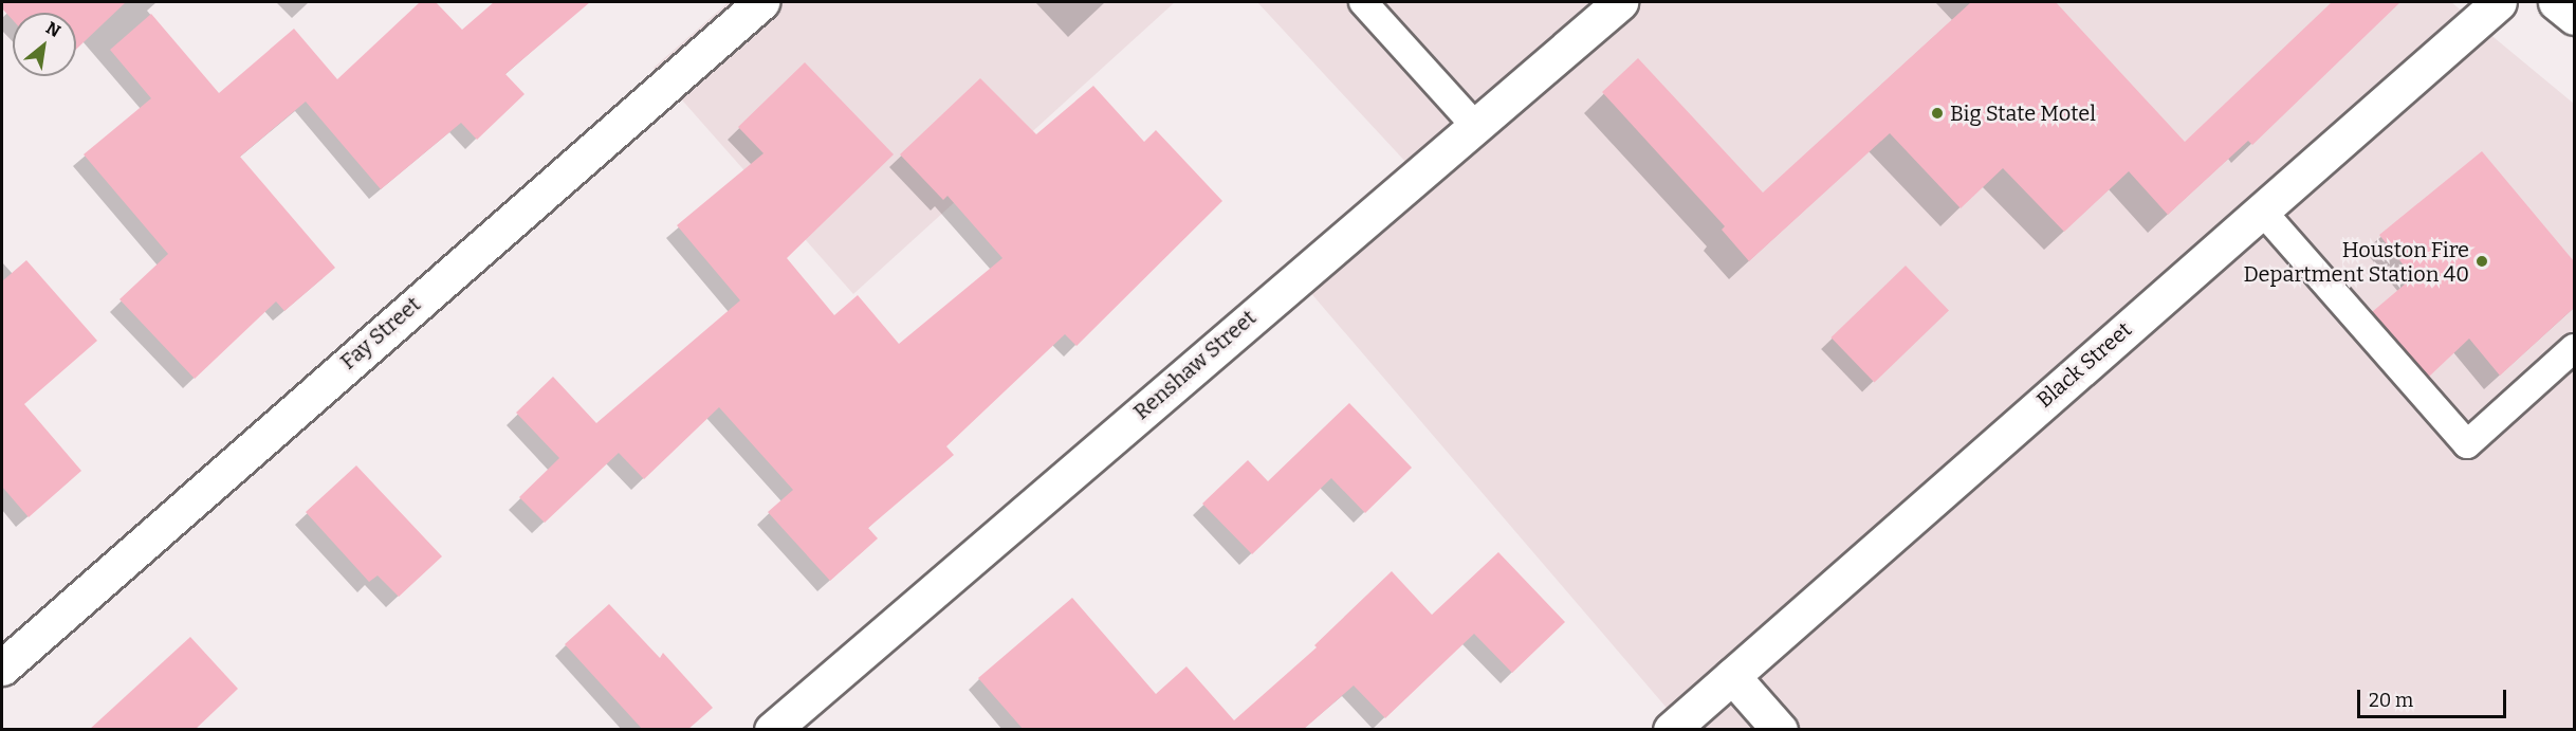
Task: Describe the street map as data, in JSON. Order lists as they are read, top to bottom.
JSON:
{
  "streets": {
    "street": ["Fay Street", "Renshaw Street", "Black Street"]
  },
  "places": ["Big State Motel", "Houston Fire Department Station 40"],
  "scale_bar": "20 m",
  "north": "top right"
}
